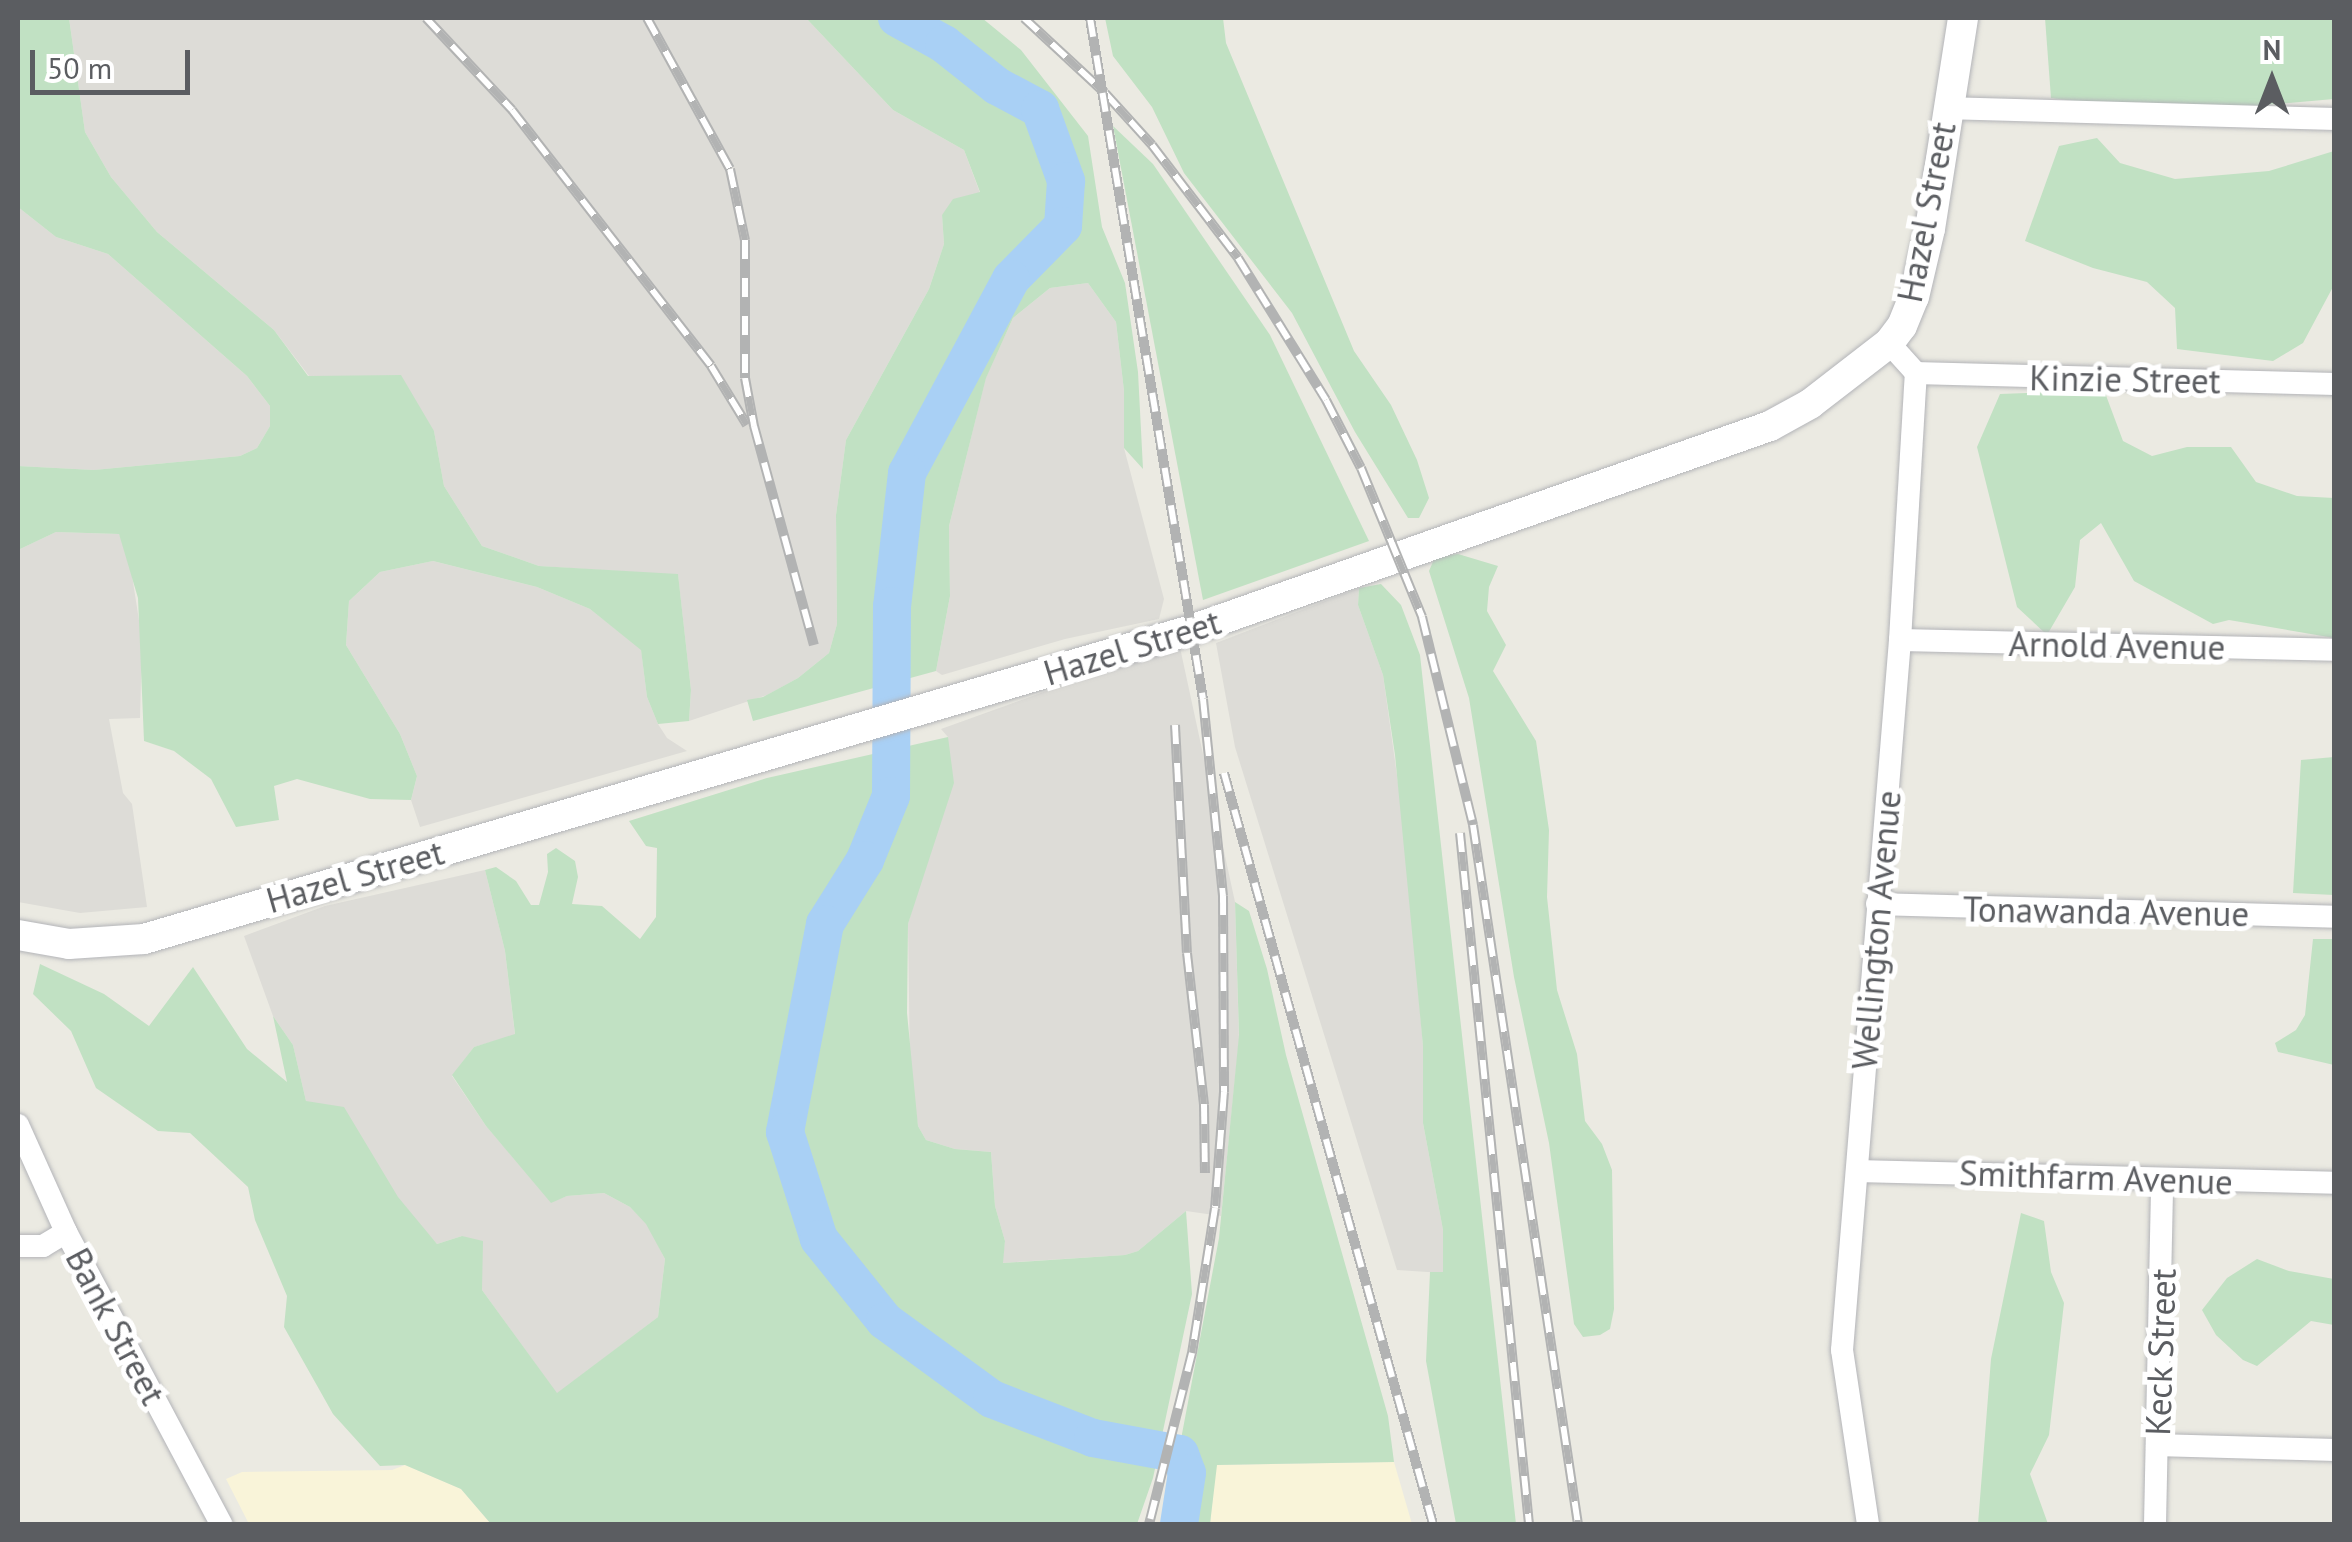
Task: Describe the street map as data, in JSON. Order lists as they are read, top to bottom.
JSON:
{
  "streets": {
    "street": [
      "Hazel Street",
      "Kinzie Street",
      "Arnold Avenue",
      "Tonawanda Avenue",
      "Wellington Avenue",
      "Smithfarm Avenue",
      "Bank Street",
      "Keck Street"
    ]
  },
  "crossings": [
    ["Kinzie Street", "Wellington Avenue"],
    ["Arnold Avenue", "Wellington Avenue"],
    ["Tonawanda Avenue", "Wellington Avenue"],
    ["Wellington Avenue", "Smithfarm Avenue"],
    ["Smithfarm Avenue", "Keck Street"]
  ],
  "scale_bar": "50 m",
  "north": "top"
}
